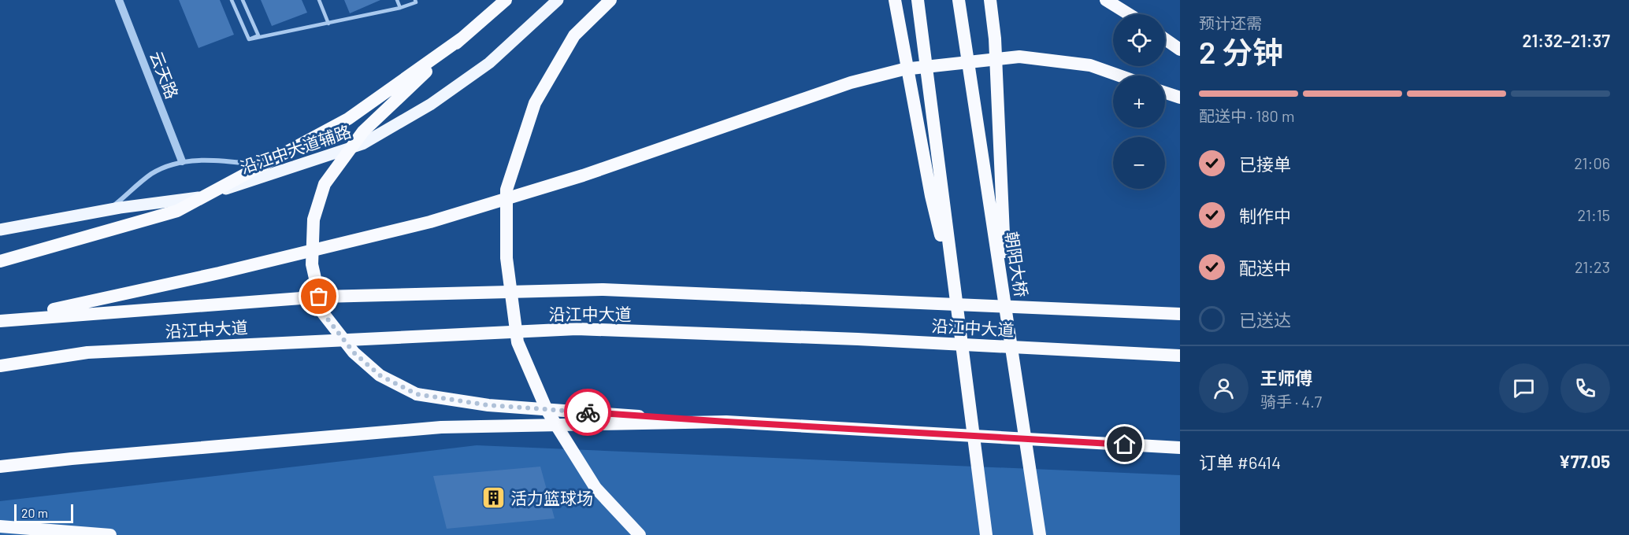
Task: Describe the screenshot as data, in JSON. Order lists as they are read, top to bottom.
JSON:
{
  "streets": {
    "highway": ["朝阳大桥", "沿江中大道"],
    "main road": ["沿江中大道辅路"],
    "street": ["云天路"]
  },
  "places": {
    "building": ["活力篮球场"]
  },
  "scale_bar": "20 m",
  "page": {
    "heading": ["2 分钟", "预计还需", "21:32–21:37"],
    "panel": [
      "王师傅",
      "骑手 · 4.7",
      "订单 #6414",
      "¥77.05"
    ],
    "map_buttons": ["+", "−"],
    "bar": "配送中 · 180 m",
    "list": [
      ["已接单", "21:06"],
      ["制作中", "21:15"],
      ["配送中", "21:23"],
      "已送达"
    ],
    "scale": "20 m"
  }
}
